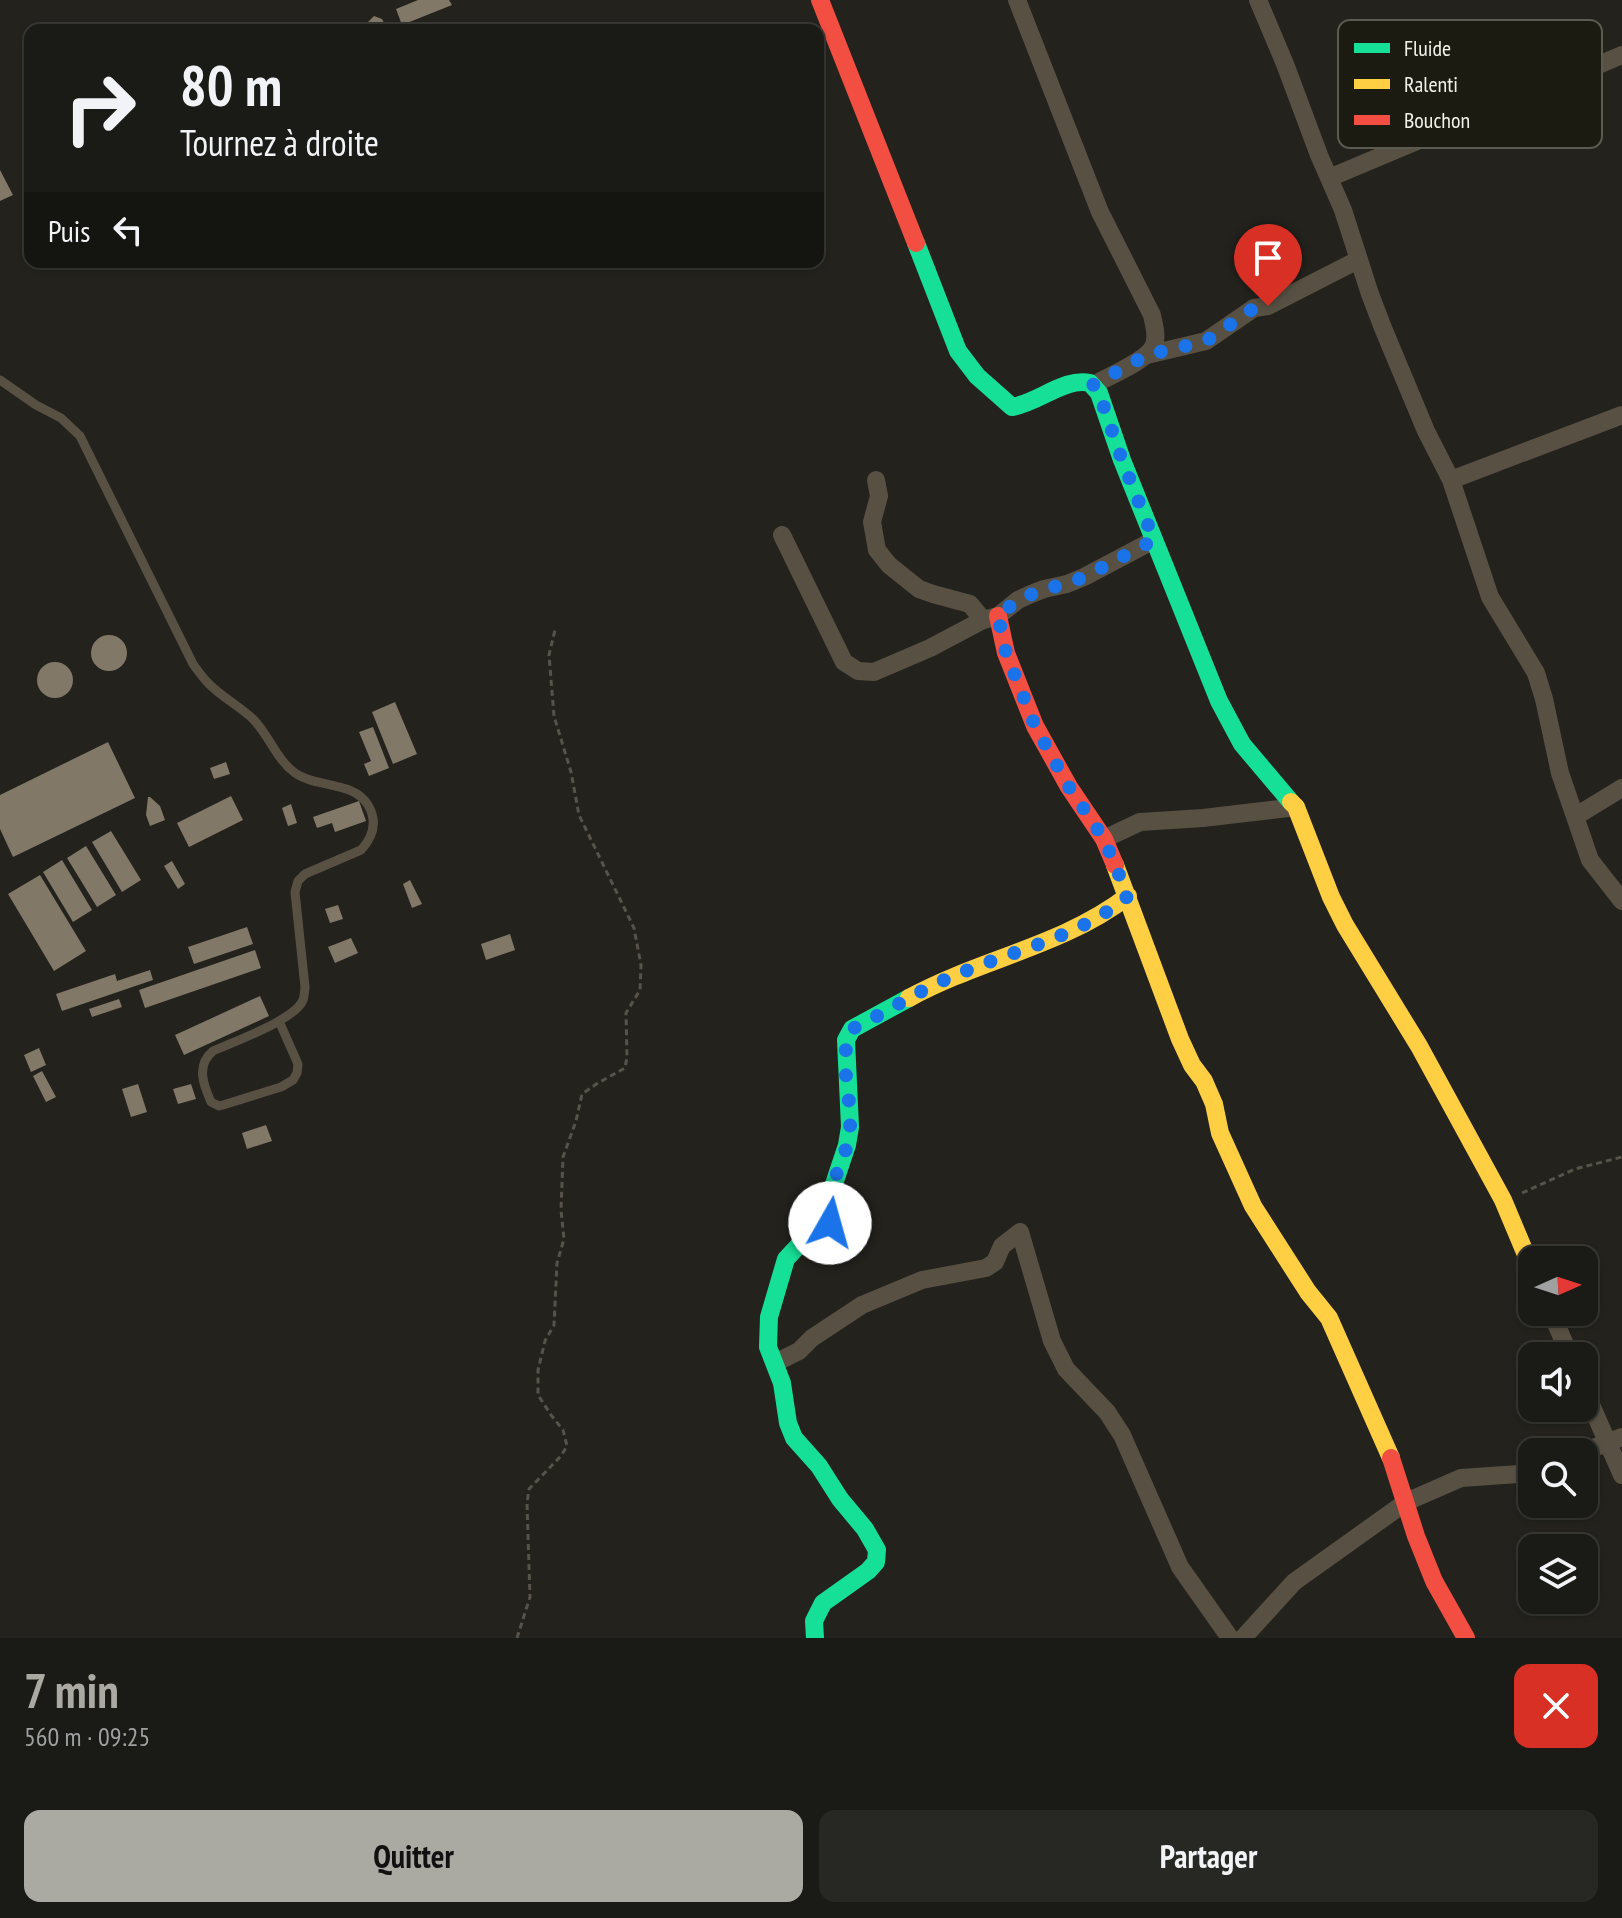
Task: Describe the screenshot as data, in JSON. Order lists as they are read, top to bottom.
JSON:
{
  "legend": ["Fluide", "Ralenti", "Bouchon"],
  "north": "right",
  "page": {
    "turn": ["80 m", "Tournez à droite"],
    "then": "Puis",
    "heading": ["7 min", "560 m · 09:25"],
    "buttons": ["Quitter", "Partager"]
  }
}
